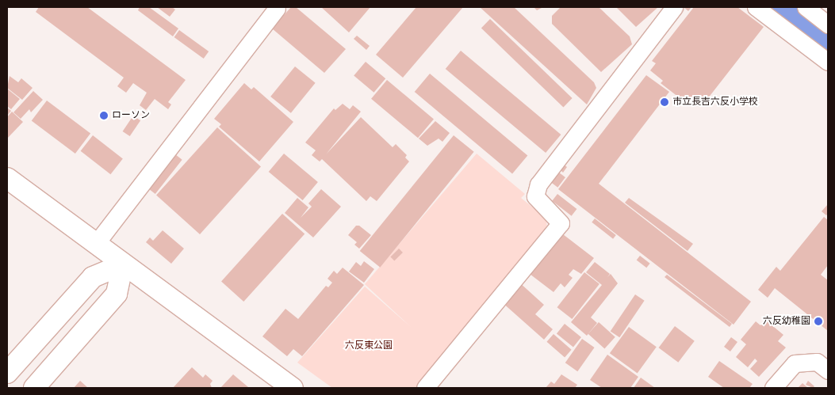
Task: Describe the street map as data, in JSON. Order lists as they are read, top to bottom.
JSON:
{
  "parks": ["六反東公園"],
  "places": ["市立長吉六反小学校", "ローソン", "六反幼稚園"]
}
